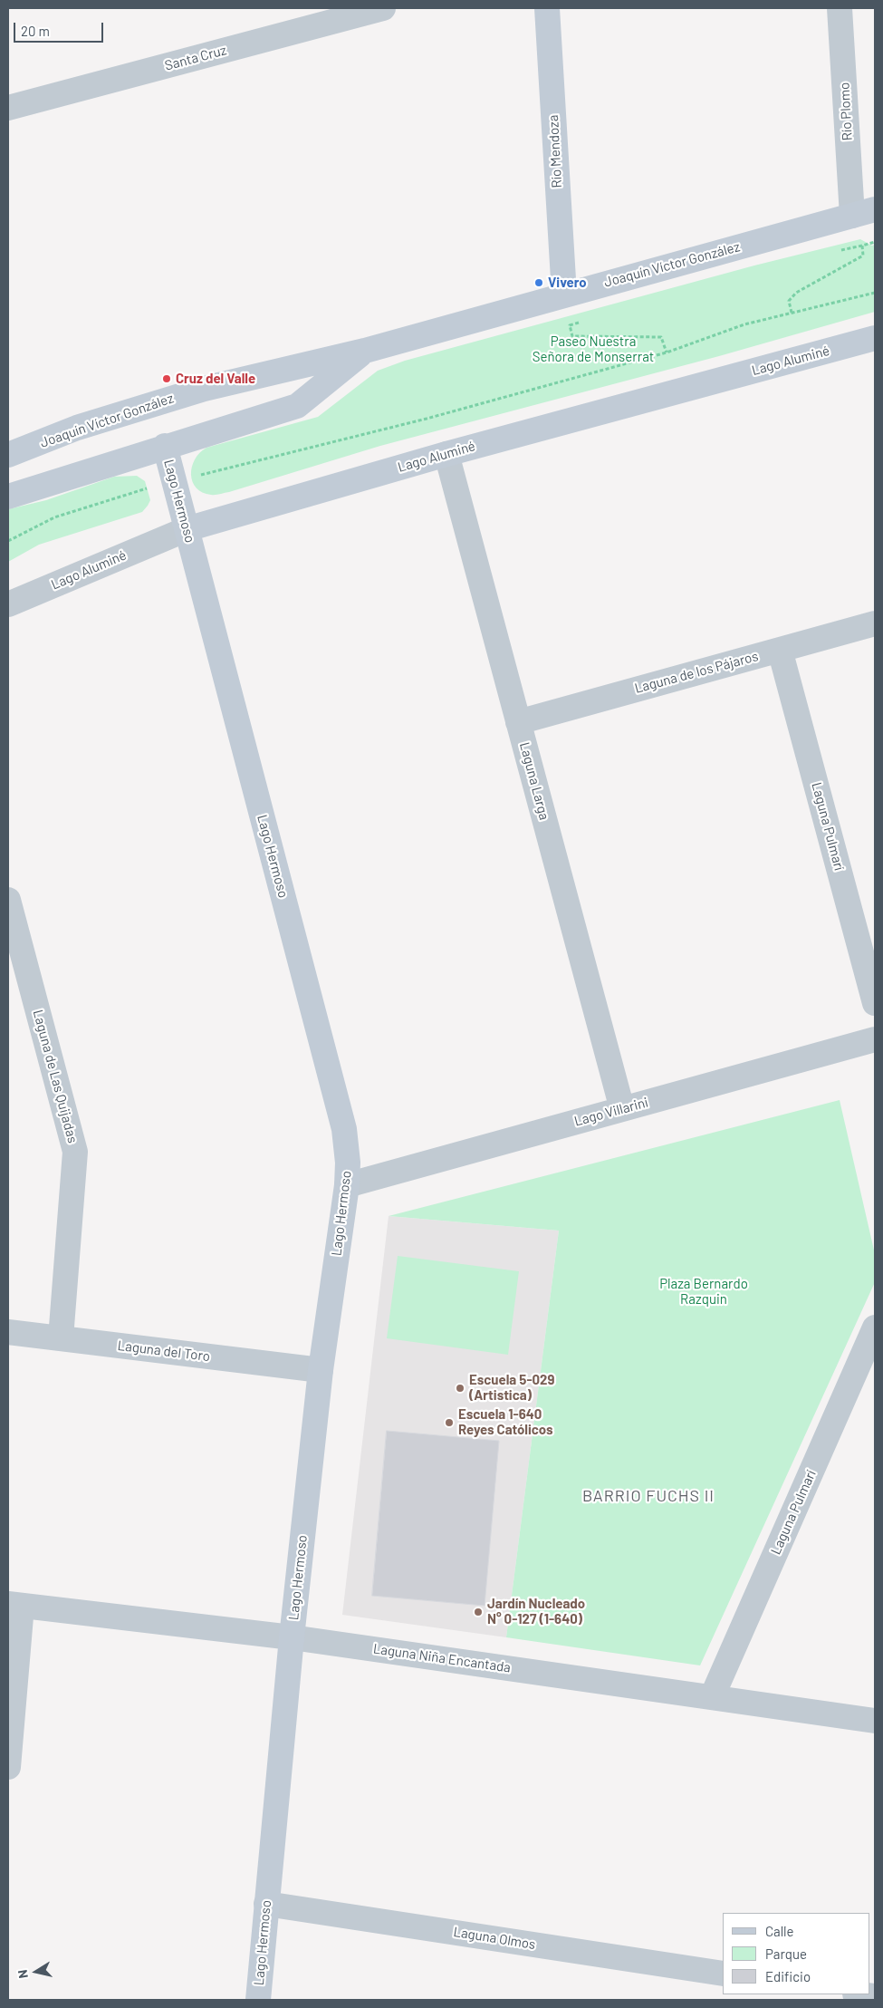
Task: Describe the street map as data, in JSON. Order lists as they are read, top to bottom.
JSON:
{
  "streets": {
    "street": [
      "Santa Cruz",
      "Río Plomo",
      "Río Mendoza",
      "Joaquín Víctor González",
      "Lago Aluminé",
      "Lago Hermoso",
      "Laguna de los Pájaros",
      "Laguna Larga",
      "Laguna Pulmarí",
      "Laguna de Las Quijadas",
      "Lago Villarini",
      "Laguna del Toro",
      "Laguna Niña Encantada",
      "Laguna Olmos"
    ]
  },
  "crossings": [
    ["Río Plomo", "Joaquín Víctor González"],
    ["Río Mendoza", "Joaquín Víctor González"],
    ["Joaquín Víctor González", "Lago Hermoso"],
    ["Lago Aluminé", "Lago Hermoso"],
    ["Lago Aluminé", "Laguna Larga"],
    ["Lago Hermoso", "Lago Villarini"],
    ["Lago Hermoso", "Laguna del Toro"],
    ["Lago Hermoso", "Laguna Niña Encantada"],
    ["Lago Hermoso", "Laguna Olmos"],
    ["Laguna de los Pájaros", "Laguna Larga"],
    ["Laguna de los Pájaros", "Laguna Pulmarí"],
    ["Laguna Larga", "Lago Villarini"],
    ["Laguna Pulmarí", "Laguna Niña Encantada"],
    ["Laguna de Las Quijadas", "Laguna del Toro"]
  ],
  "districts": ["BARRIO FUCHS II"],
  "parks": ["Paseo Nuestra Señora de Monserrat", "Plaza Bernardo Razquin"],
  "places": [
    "Vivero",
    "Cruz del Valle",
    "Escuela 5-029 (Artistica)",
    "Escuela 1-640 Reyes Católicos",
    "Jardín Nucleado N° 0-127 (1-640)"
  ],
  "legend": ["Calle", "Parque", "Edificio"],
  "scale_bar": "20 m",
  "north": "left"
}
